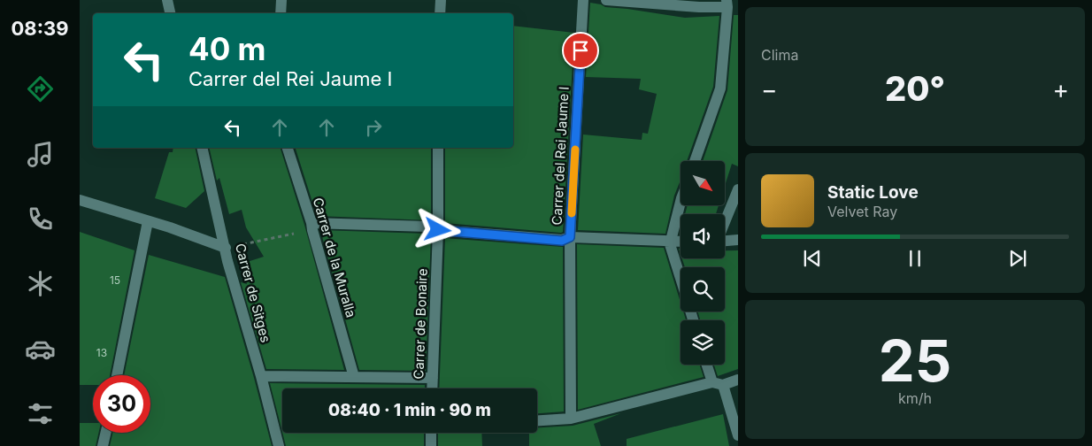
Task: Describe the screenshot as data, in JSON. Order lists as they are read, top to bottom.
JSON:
{
  "streets": {
    "street": [
      "Carrer del Rei Jaume I",
      "Carrer de la Muralla",
      "Carrer de Sitges",
      "Carrer de Bonaire"
    ]
  },
  "house_numbers": ["15", "13"],
  "north": "bottom right",
  "page": {
    "tabs": "08:39",
    "tile": [
      "Clima",
      ["25", "km/h"]
    ],
    "turn": ["40 m", "Carrer del Rei Jaume I"],
    "heat": ["−", "20°", "+"],
    "song": ["Static Love", "Velvet Ray"],
    "limit": "30",
    "trip": "08:40 · 1 min · 90 m"
  }
}
